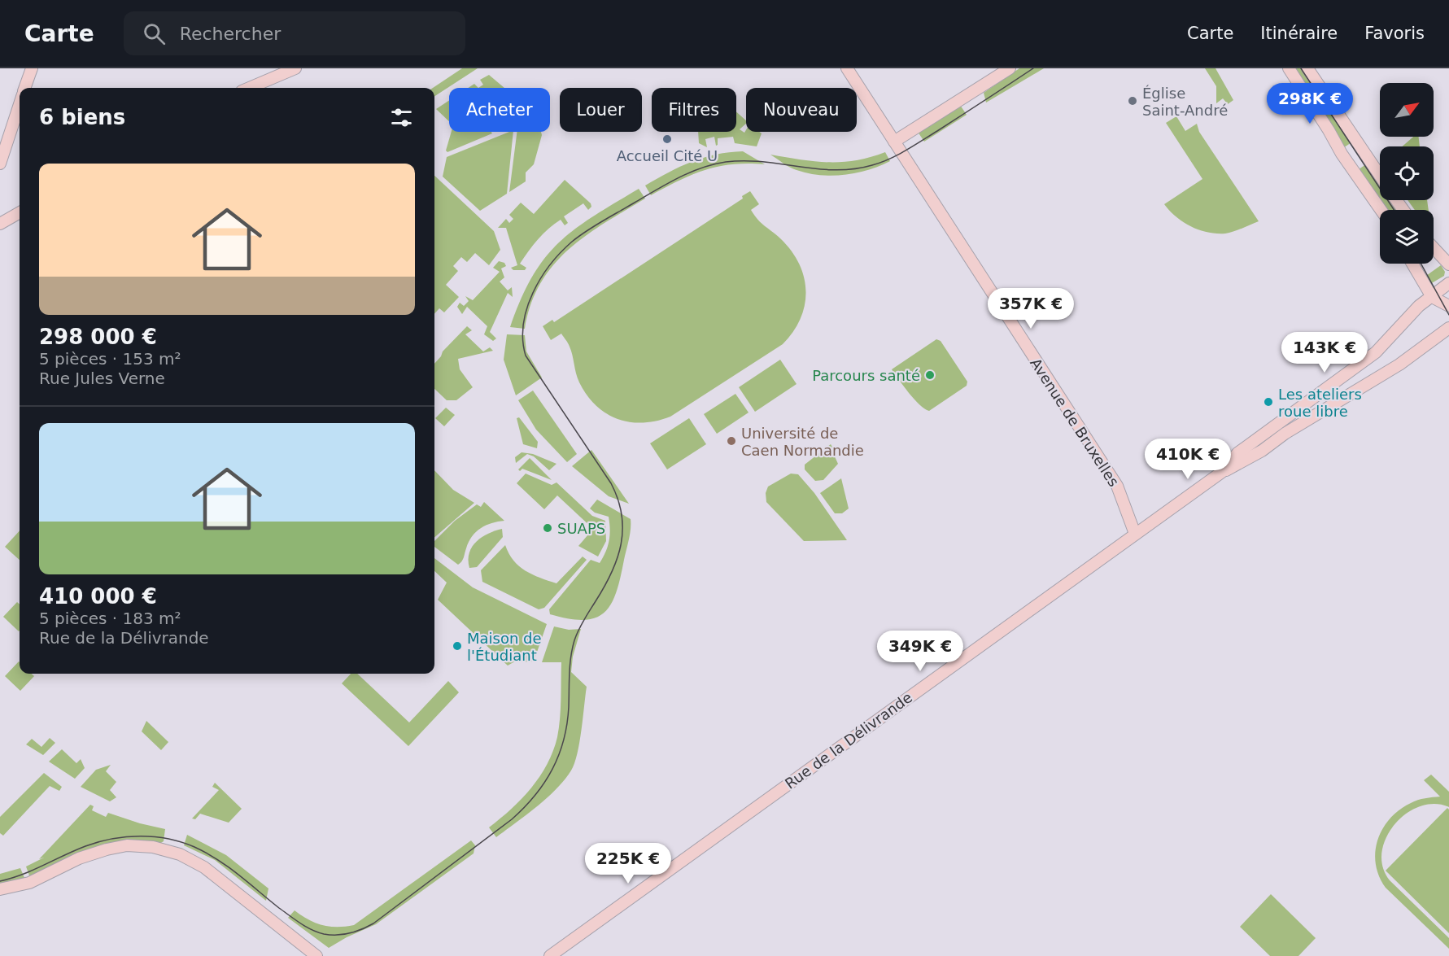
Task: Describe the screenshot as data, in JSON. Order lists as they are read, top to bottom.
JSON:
{
  "streets": {
    "street": ["Avenue de Bruxelles", "Rue de la Délivrande"]
  },
  "crossings": [
    ["Avenue de Bruxelles", "Rue de la Délivrande"]
  ],
  "places": [
    "Église Saint-André",
    "Accueil Cité U",
    "Parcours santé",
    "Les ateliers roue libre",
    "Université de Caen Normandie",
    "SUAPS",
    "Maison de l'Étudiant"
  ],
  "north": "top right",
  "page": {
    "header": "Carte",
    "search": "Rechercher",
    "nav": ["Carte", "Itinéraire", "Favoris"],
    "price": [
      "298K €",
      "357K €",
      "143K €",
      "410K €",
      "349K €",
      "225K €"
    ],
    "chip": [
      "Acheter",
      "Louer",
      "Filtres",
      "Nouveau"
    ],
    "heading": "6 biens",
    "list": [
      {
        "name": "298 000 €",
        "note": "5 pièces · 153 m² · Rue Jules Verne"
      },
      {
        "name": "410 000 €",
        "note": "5 pièces · 183 m² · Rue de la Délivrande"
      }
    ]
  }
}
